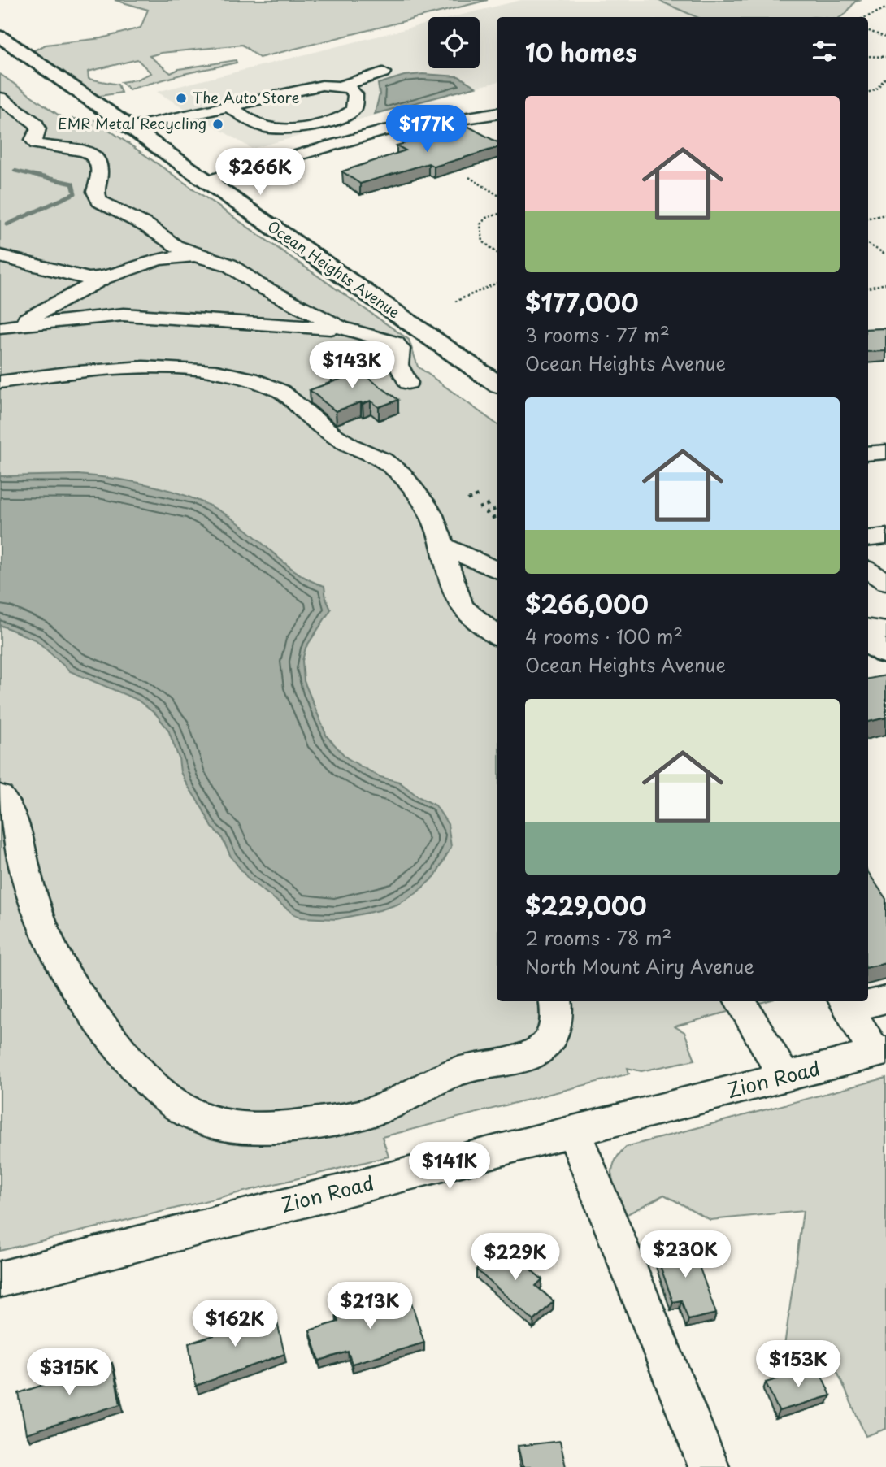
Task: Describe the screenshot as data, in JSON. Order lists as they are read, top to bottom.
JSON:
{
  "streets": {
    "main road": ["Ocean Heights Avenue"],
    "street": ["Zion Road"]
  },
  "places": ["The Auto Store", "EMR Metal Recycling"],
  "page": {
    "heading": "10 homes",
    "list": [
      {
        "name": "$177,000",
        "note": "3 rooms · 77 m² · Ocean Heights Avenue"
      },
      {
        "name": "$266,000",
        "note": "4 rooms · 100 m² · Ocean Heights Avenue"
      },
      {
        "name": "$229,000",
        "note": "2 rooms · 78 m² · North Mount Airy Avenue"
      }
    ],
    "price": [
      "$177K",
      "$266K",
      "$143K",
      "$141K",
      "$230K",
      "$229K",
      "$213K",
      "$162K",
      "$153K",
      "$315K"
    ]
  }
}
